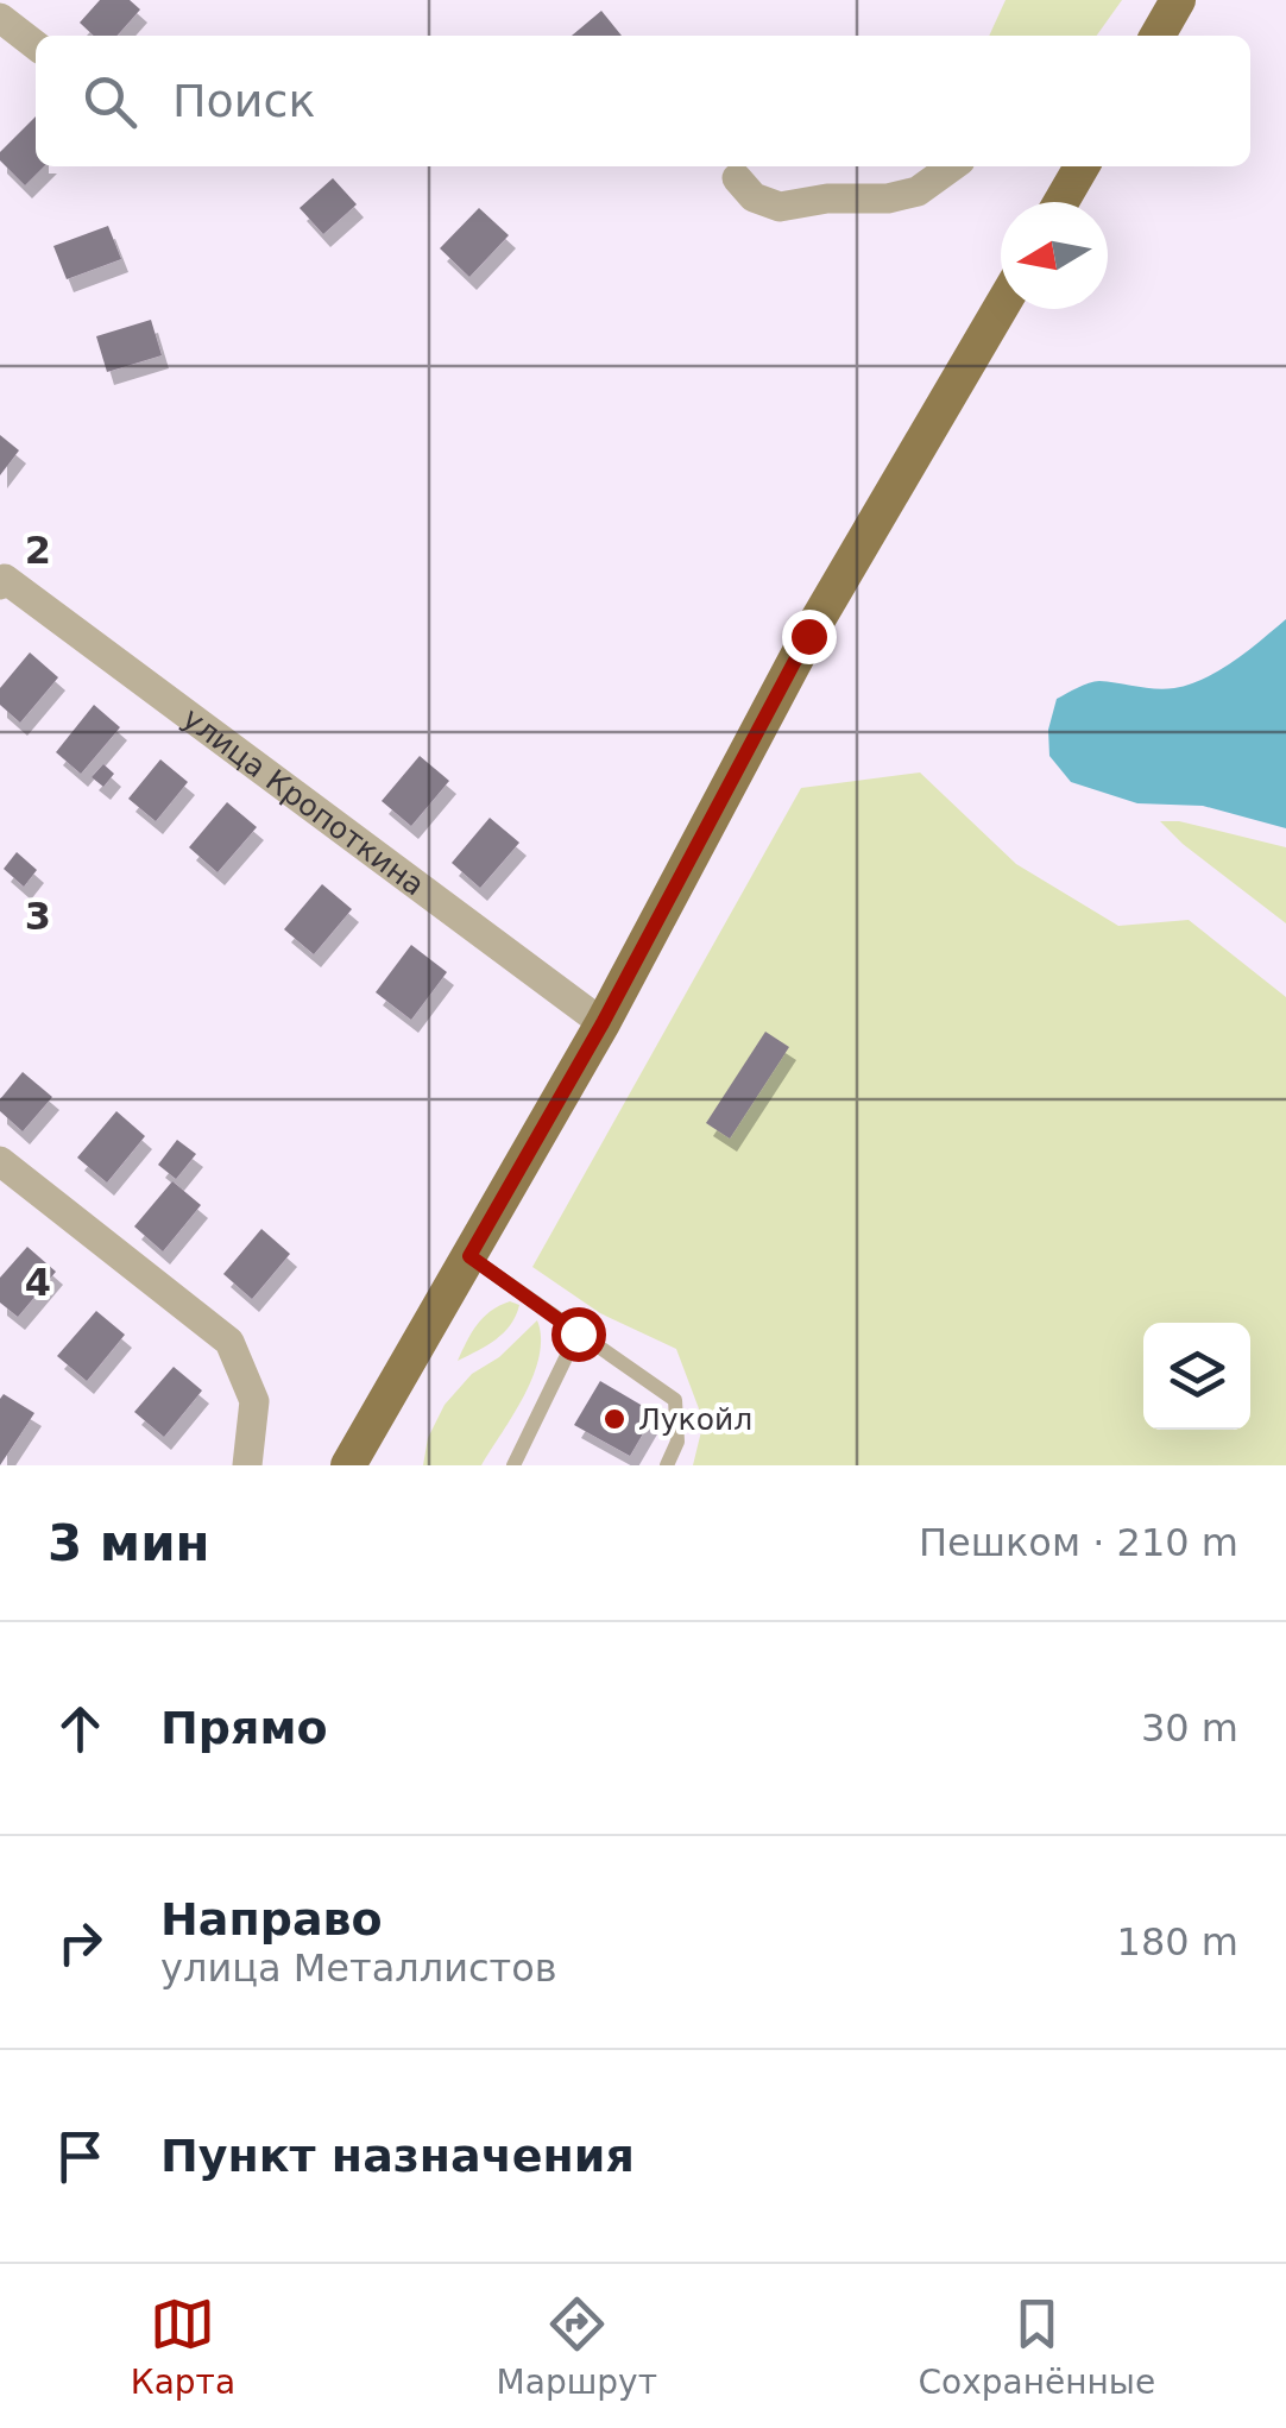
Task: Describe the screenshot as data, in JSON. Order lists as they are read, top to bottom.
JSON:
{
  "streets": {
    "street": ["улица Кропоткина"]
  },
  "places": ["Лукойл"],
  "north": "left",
  "page": {
    "search": "Поиск",
    "heading": ["3 мин", "Пешком · 210 m"],
    "list": [
      ["Прямо", "30 m"],
      ["Направо", "улица Металлистов", "180 m"],
      "Пункт назначения"
    ],
    "nav": ["Карта", "Маршрут", "Сохранённые"]
  },
  "grid": {
    "rows": ["2", "3", "4"]
  }
}
